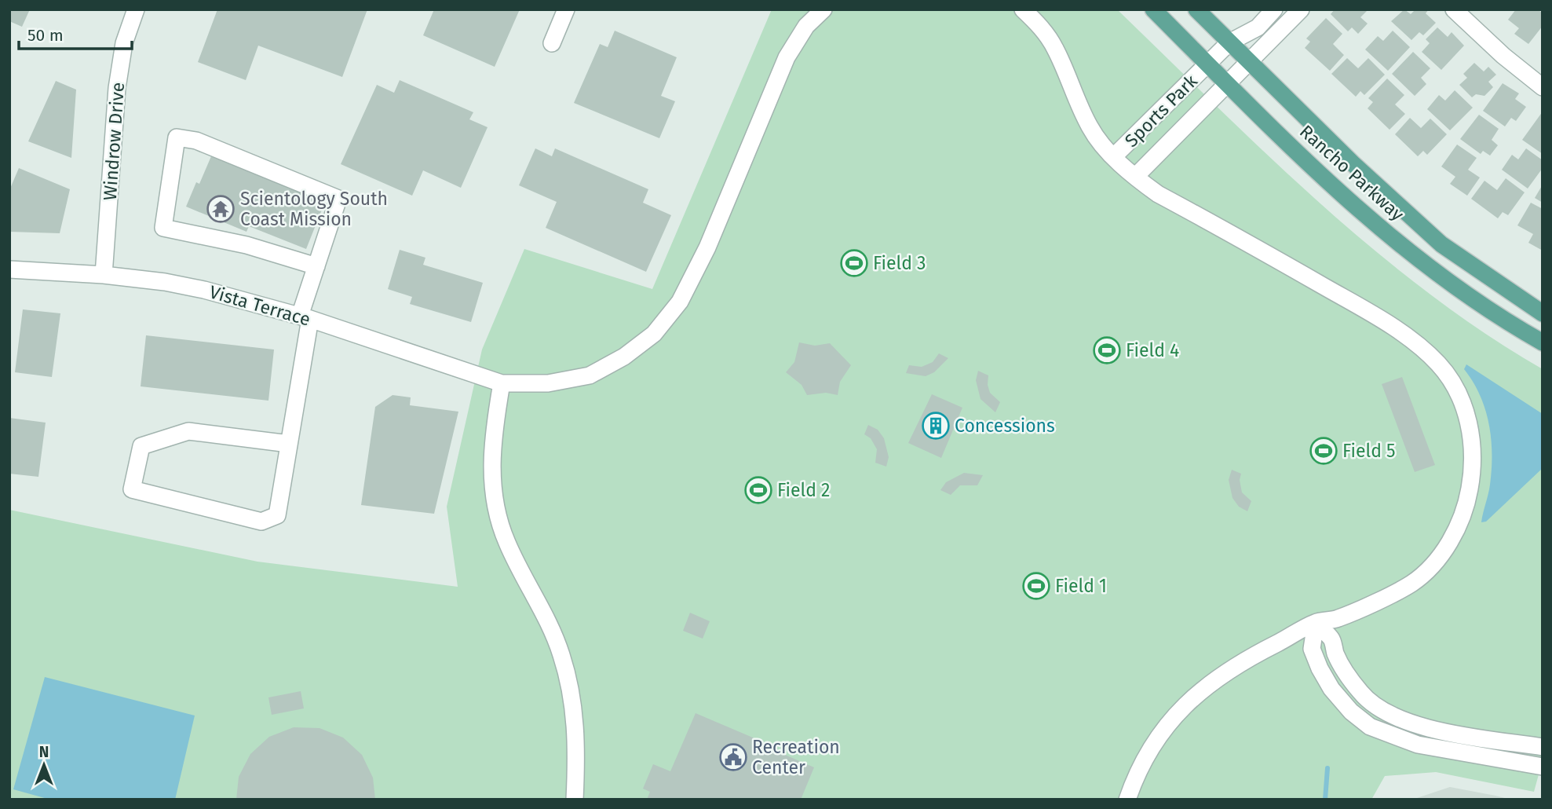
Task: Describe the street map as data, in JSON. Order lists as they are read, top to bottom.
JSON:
{
  "streets": {
    "main road": ["Rancho Parkway"],
    "street": ["Sports Park", "Windrow Drive", "Vista Terrace"]
  },
  "crossings": [
    ["Sports Park", "Rancho Parkway"],
    ["Windrow Drive", "Vista Terrace"]
  ],
  "places": {
    "temple": ["Scientology South Coast Mission"],
    "sports": [
      "Field 3",
      "Field 4",
      "Field 5",
      "Field 2",
      "Field 1"
    ],
    "building": ["Concessions"],
    "public building": ["Recreation Center"]
  },
  "scale_bar": "50 m",
  "north": "top"
}
